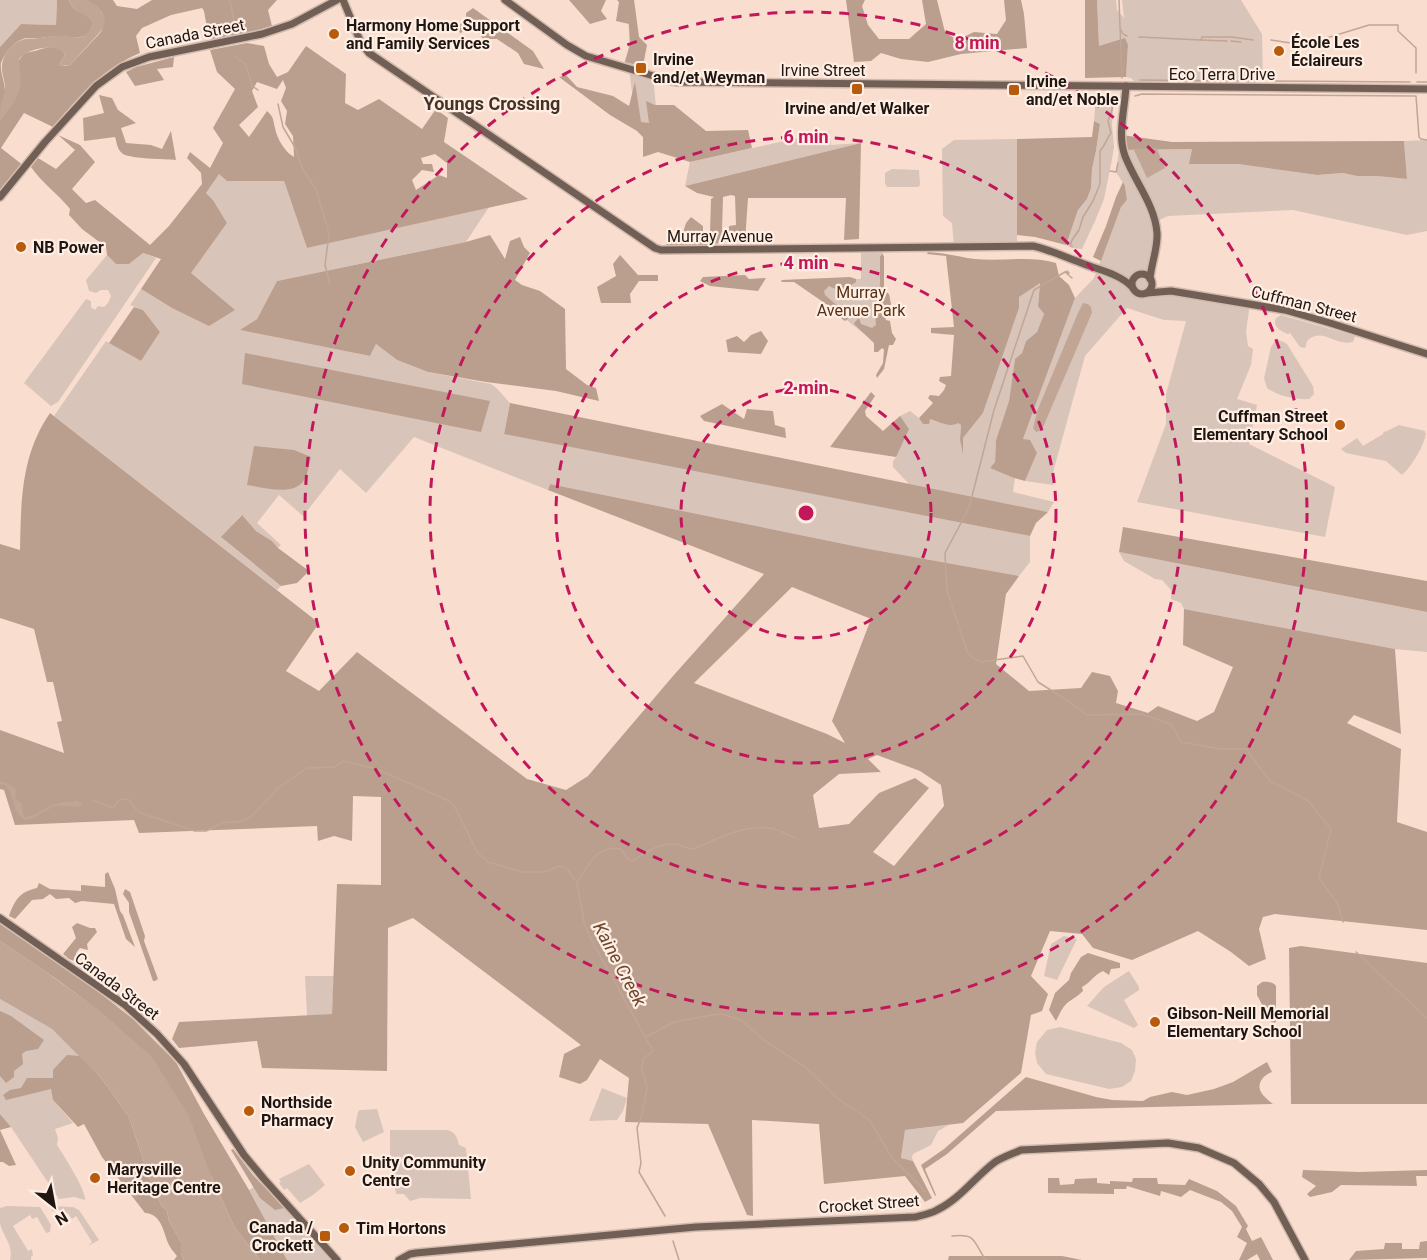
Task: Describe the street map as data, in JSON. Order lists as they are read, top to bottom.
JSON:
{
  "streets": {
    "street": [
      "Canada Street",
      "Irvine Street",
      "Eco Terra Drive",
      "Murray Avenue",
      "Cuffman Street",
      "Crocket Street"
    ]
  },
  "crossings": [
    ["Irvine Street", "Eco Terra Drive"],
    ["Murray Avenue", "Cuffman Street"]
  ],
  "districts": ["Youngs Crossing"],
  "water": ["Kaine Creek"],
  "parks": ["Murray Avenue Park"],
  "places": {
    "other": [
      "Harmony Home Support and Family Services",
      "École Les Éclaireurs",
      "NB Power",
      "Cuffman Street Elementary School",
      "Gibson-Neill Memorial Elementary School",
      "Northside Pharmacy",
      "Unity Community Centre",
      "Marysville Heritage Centre",
      "Tim Hortons"
    ],
    "transit": [
      "Irvine and/et Weyman",
      "Irvine and/et Walker",
      "Irvine and/et Noble",
      "Canada / Crockett"
    ]
  },
  "north": "bottom right",
  "rings": [
    "8 min",
    "6 min",
    "4 min",
    "2 min"
  ]
}
